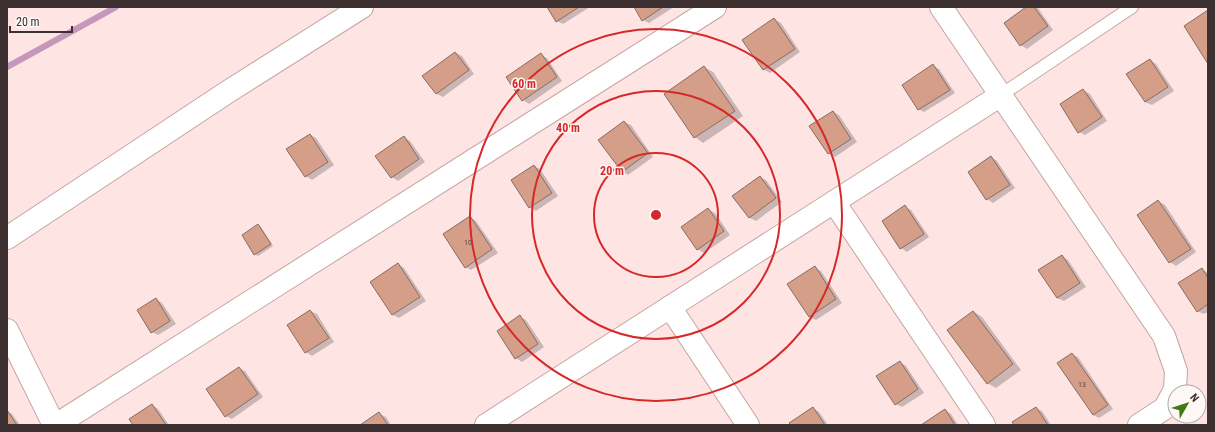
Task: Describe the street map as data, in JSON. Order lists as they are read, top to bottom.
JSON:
{
  "house_numbers": ["10", "13"],
  "scale_bar": "20 m",
  "north": "top right",
  "rings": ["60 m", "40 m", "20 m"]
}
